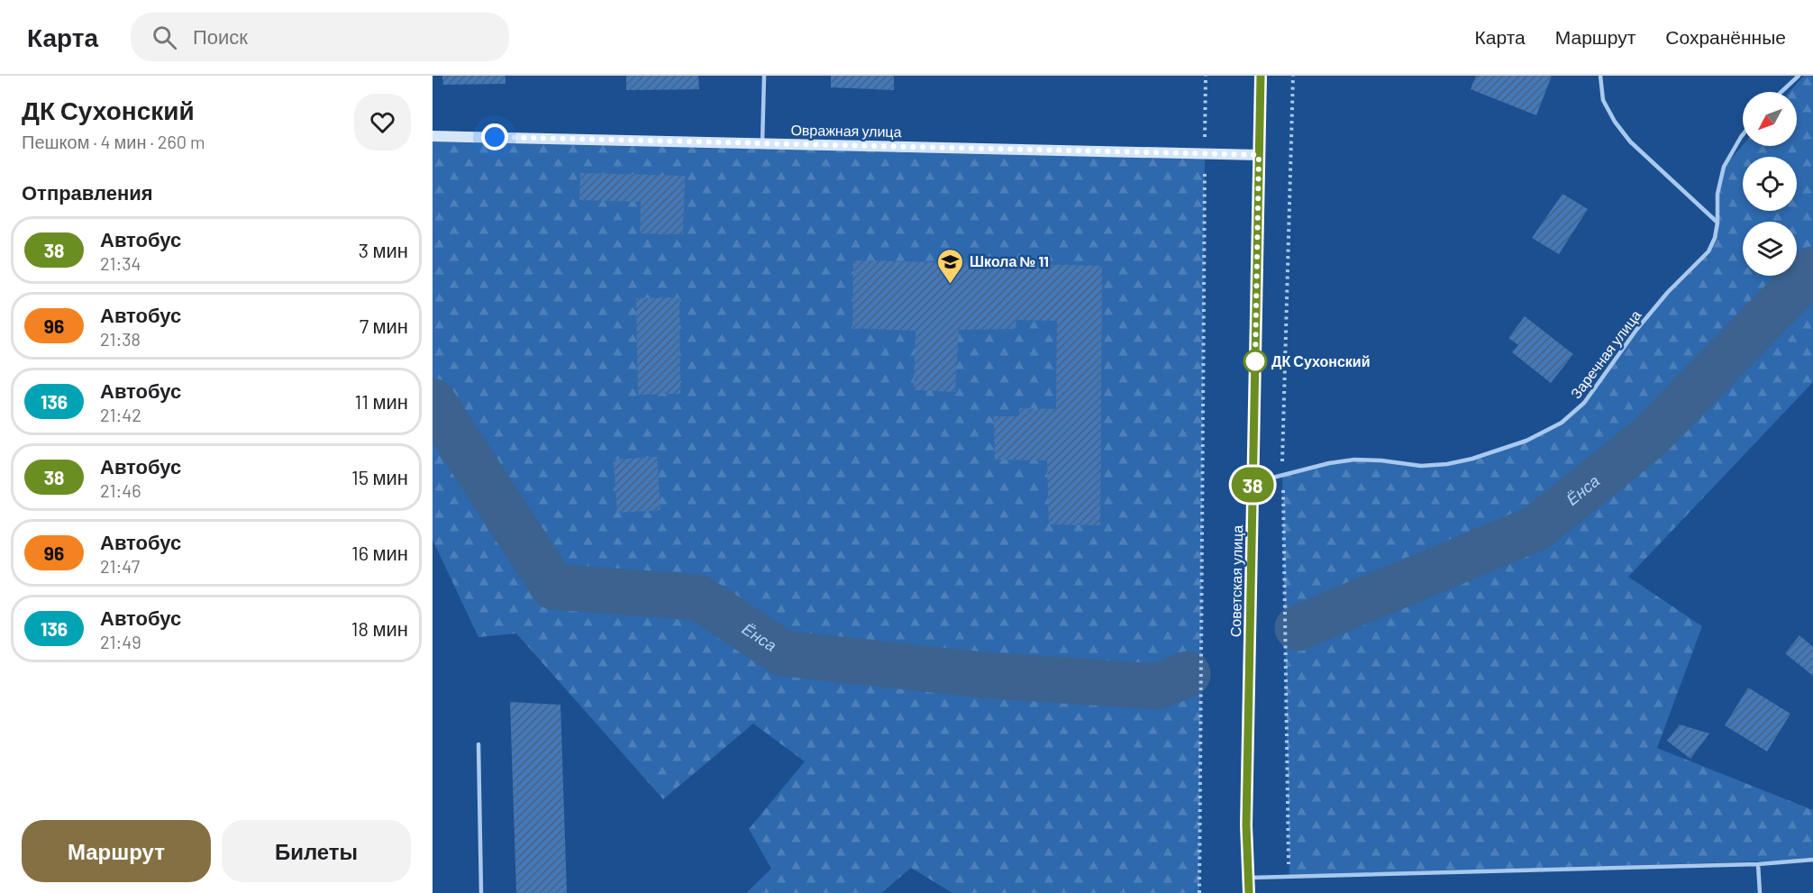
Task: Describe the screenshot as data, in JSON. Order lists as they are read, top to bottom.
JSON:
{
  "streets": {
    "main road": ["Овражная улица", "Советская улица"],
    "lane": ["Заречная улица"]
  },
  "crossings": [
    ["Овражная улица", "Советская улица"],
    ["Заречная улица", "Советская улица"]
  ],
  "water": ["Ёнса"],
  "places": {
    "school or university": ["Школа № 11"],
    "other": ["ДК Сухонский"]
  },
  "lines": ["bus line 38"],
  "north": "bottom left",
  "page": {
    "header": "Карта",
    "search": "Поиск",
    "nav": ["Карта", "Маршрут", "Сохранённые"],
    "heading": [
      ["ДК Сухонский", "Пешком · 4 мин · 260 m"],
      "Отправления"
    ],
    "on_map": "38",
    "list": [
      {
        "mark": "38",
        "name": "Автобус",
        "note": "21:34",
        "value": "3 мин"
      },
      {
        "mark": "96",
        "name": "Автобус",
        "note": "21:38",
        "value": "7 мин"
      },
      {
        "mark": "136",
        "name": "Автобус",
        "note": "21:42",
        "value": "11 мин"
      },
      {
        "mark": "38",
        "name": "Автобус",
        "note": "21:46",
        "value": "15 мин"
      },
      {
        "mark": "96",
        "name": "Автобус",
        "note": "21:47",
        "value": "16 мин"
      },
      {
        "mark": "136",
        "name": "Автобус",
        "note": "21:49",
        "value": "18 мин"
      }
    ],
    "buttons": ["Маршрут", "Билеты"]
  }
}
